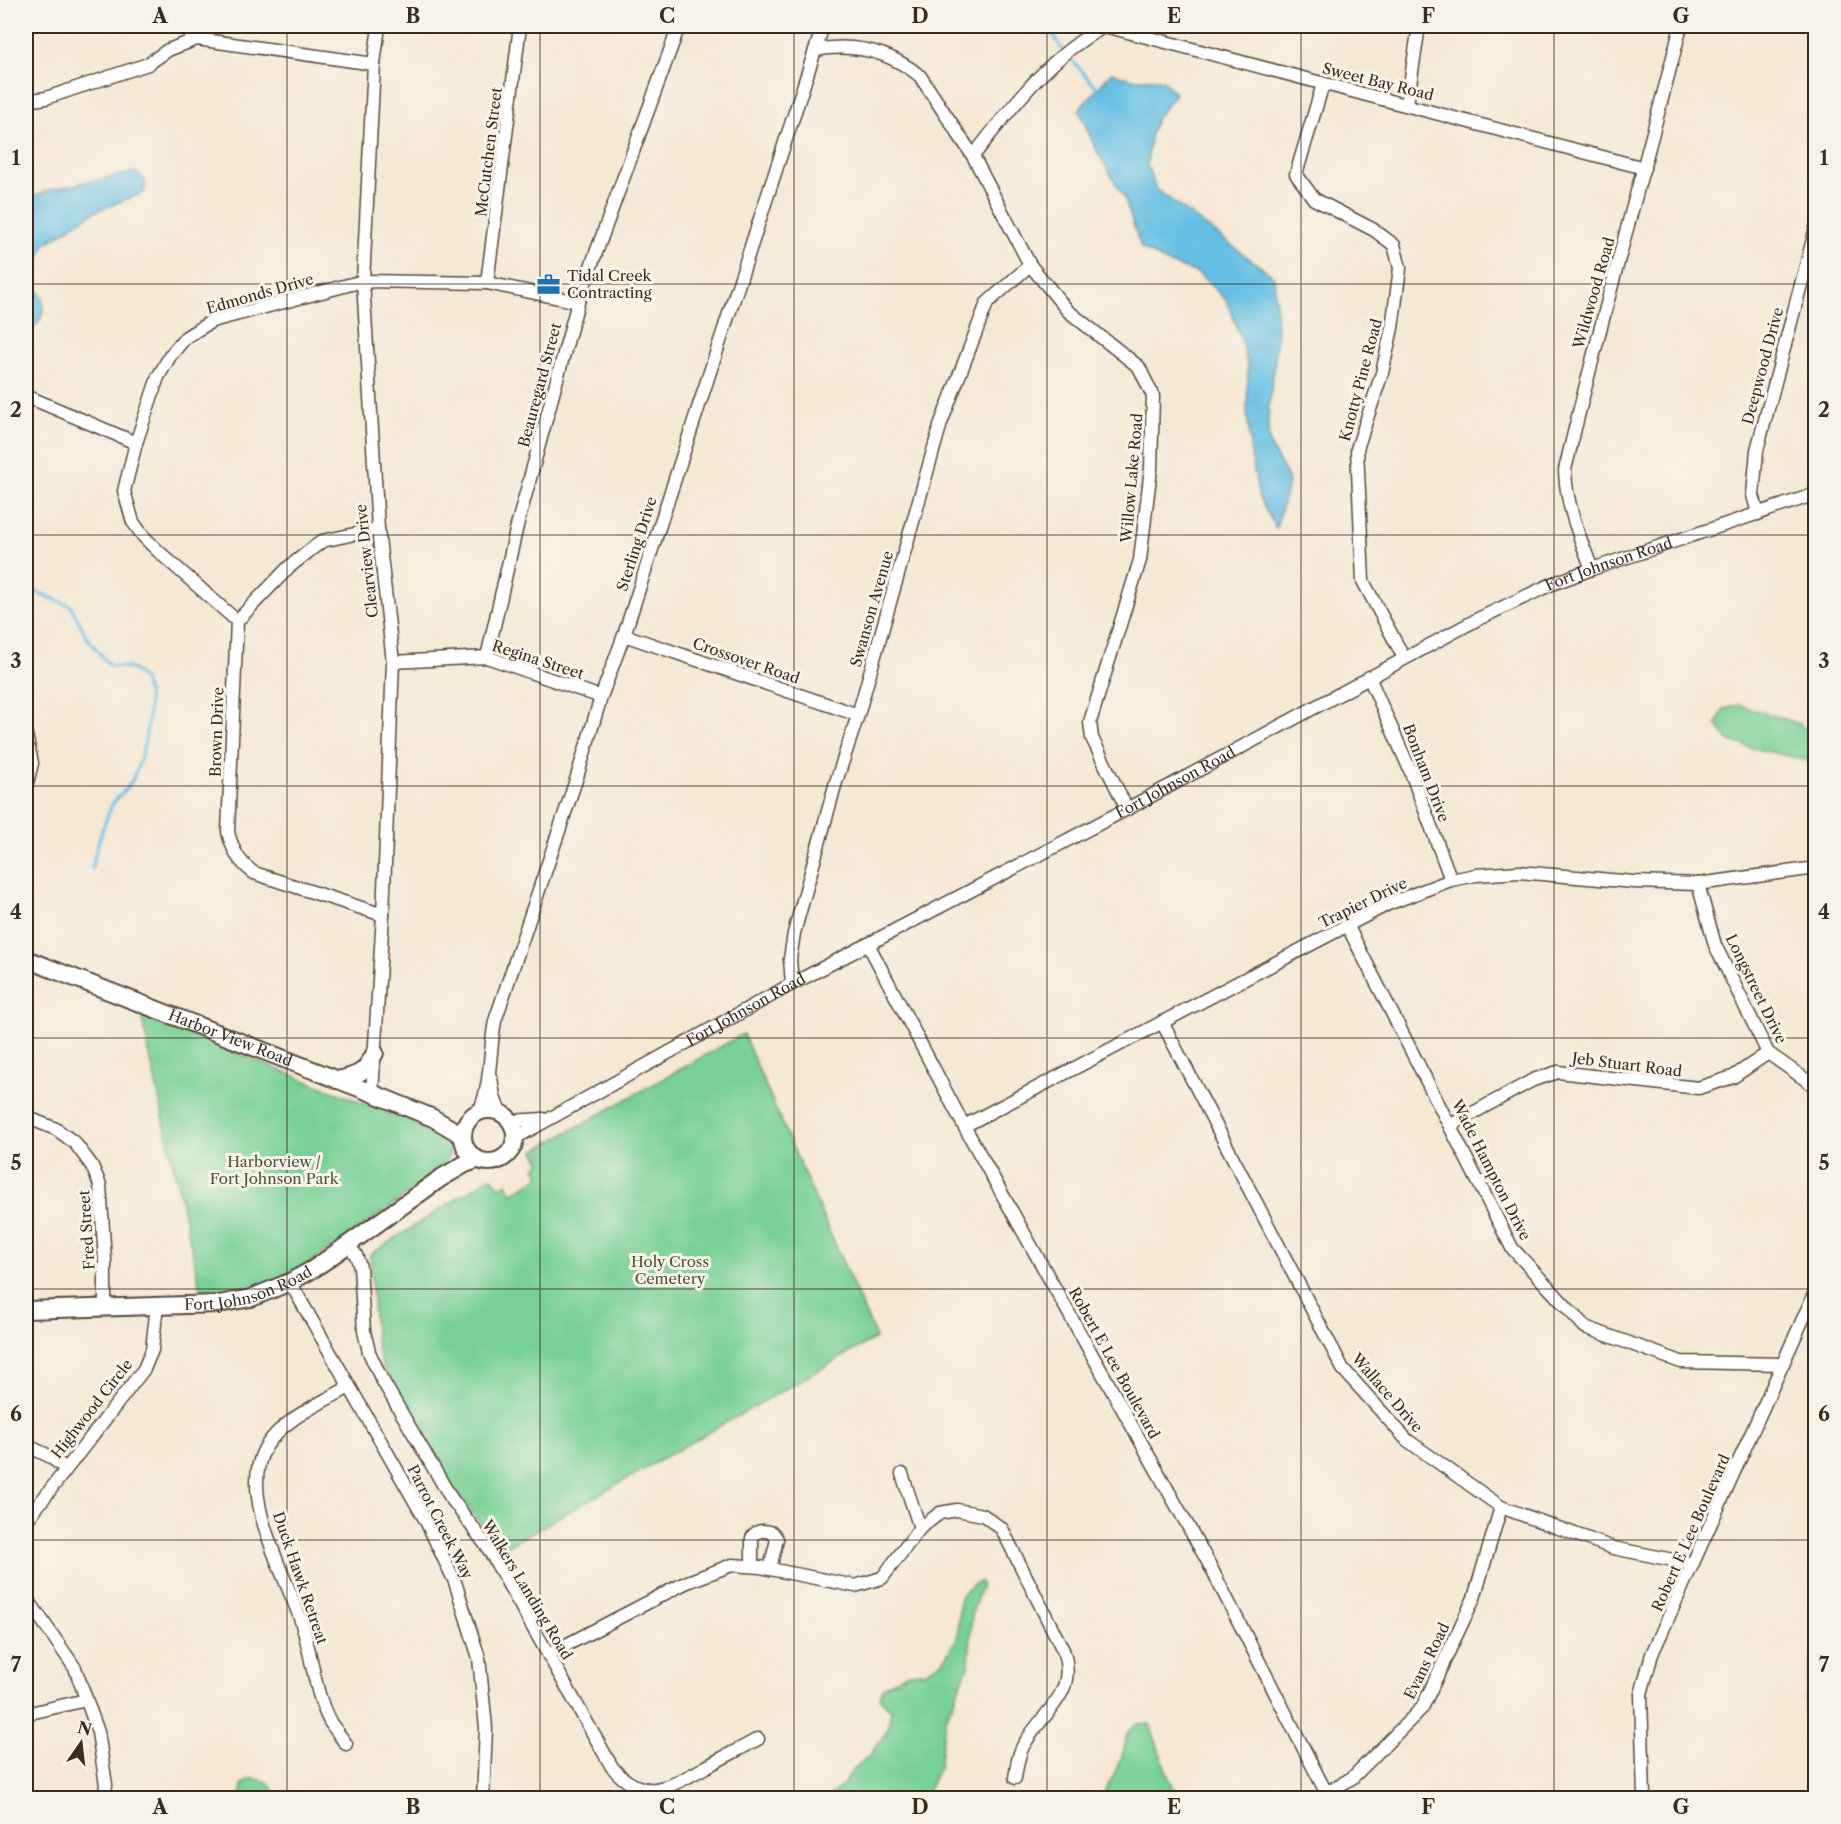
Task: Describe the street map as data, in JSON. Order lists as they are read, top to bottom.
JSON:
{
  "streets": {
    "main road": ["Fort Johnson Road", "Harbor View Road"],
    "street": [
      "Sweet Bay Road",
      "McCutchen Street",
      "Wildwood Road",
      "Edmonds Drive",
      "Deepwood Drive",
      "Knotty Pine Road",
      "Beauregard Street",
      "Willow Lake Road",
      "Sterling Drive",
      "Clearview Drive",
      "Swanson Avenue",
      "Regina Street",
      "Crossover Road",
      "Brown Drive",
      "Bonham Drive",
      "Trapier Drive",
      "Longstreet Drive",
      "Jeb Stuart Road",
      "Wade Hampton Drive",
      "Fred Street",
      "Robert E Lee Boulevard",
      "Wallace Drive",
      "Highwood Circle",
      "Parrot Creek Way",
      "Duck Hawk Retreat",
      "Walkers Landing Road",
      "Evans Road"
    ]
  },
  "crossings": [
    ["Sweet Bay Road", "Wildwood Road"],
    ["Sweet Bay Road", "Knotty Pine Road"],
    ["McCutchen Street", "Edmonds Drive"],
    ["Wildwood Road", "Fort Johnson Road"],
    ["Edmonds Drive", "Beauregard Street"],
    ["Edmonds Drive", "Clearview Drive"],
    ["Edmonds Drive", "Brown Drive"],
    ["Deepwood Drive", "Fort Johnson Road"],
    ["Knotty Pine Road", "Fort Johnson Road"],
    ["Beauregard Street", "Regina Street"],
    ["Willow Lake Road", "Sterling Drive"],
    ["Willow Lake Road", "Fort Johnson Road"],
    ["Willow Lake Road", "Swanson Avenue"],
    ["Sterling Drive", "Fort Johnson Road"],
    ["Sterling Drive", "Regina Street"],
    ["Sterling Drive", "Crossover Road"],
    ["Sterling Drive", "Harbor View Road"],
    ["Clearview Drive", "Regina Street"],
    ["Clearview Drive", "Brown Drive"],
    ["Clearview Drive", "Harbor View Road"],
    ["Fort Johnson Road", "Swanson Avenue"],
    ["Fort Johnson Road", "Bonham Drive"],
    ["Fort Johnson Road", "Harbor View Road"],
    ["Fort Johnson Road", "Fred Street"],
    ["Fort Johnson Road", "Robert E Lee Boulevard"],
    ["Fort Johnson Road", "Highwood Circle"],
    ["Fort Johnson Road", "Parrot Creek Way"],
    ["Fort Johnson Road", "Walkers Landing Road"],
    ["Swanson Avenue", "Crossover Road"],
    ["Bonham Drive", "Trapier Drive"],
    ["Trapier Drive", "Longstreet Drive"],
    ["Trapier Drive", "Wade Hampton Drive"],
    ["Trapier Drive", "Robert E Lee Boulevard"],
    ["Trapier Drive", "Wallace Drive"],
    ["Longstreet Drive", "Jeb Stuart Road"],
    ["Jeb Stuart Road", "Wade Hampton Drive"],
    ["Wade Hampton Drive", "Robert E Lee Boulevard"],
    ["Robert E Lee Boulevard", "Wallace Drive"],
    ["Robert E Lee Boulevard", "Evans Road"],
    ["Wallace Drive", "Evans Road"],
    ["Parrot Creek Way", "Duck Hawk Retreat"]
  ],
  "parks": ["Harborview / Fort Johnson Park", "Holy Cross Cemetery"],
  "places": {
    "office": ["Tidal Creek Contracting"]
  },
  "north": "top",
  "grid": {
    "columns": [
      "A",
      "B",
      "C",
      "D",
      "E",
      "F",
      "G"
    ],
    "rows": [
      "1",
      "2",
      "3",
      "4",
      "5",
      "6",
      "7"
    ]
  }
}
